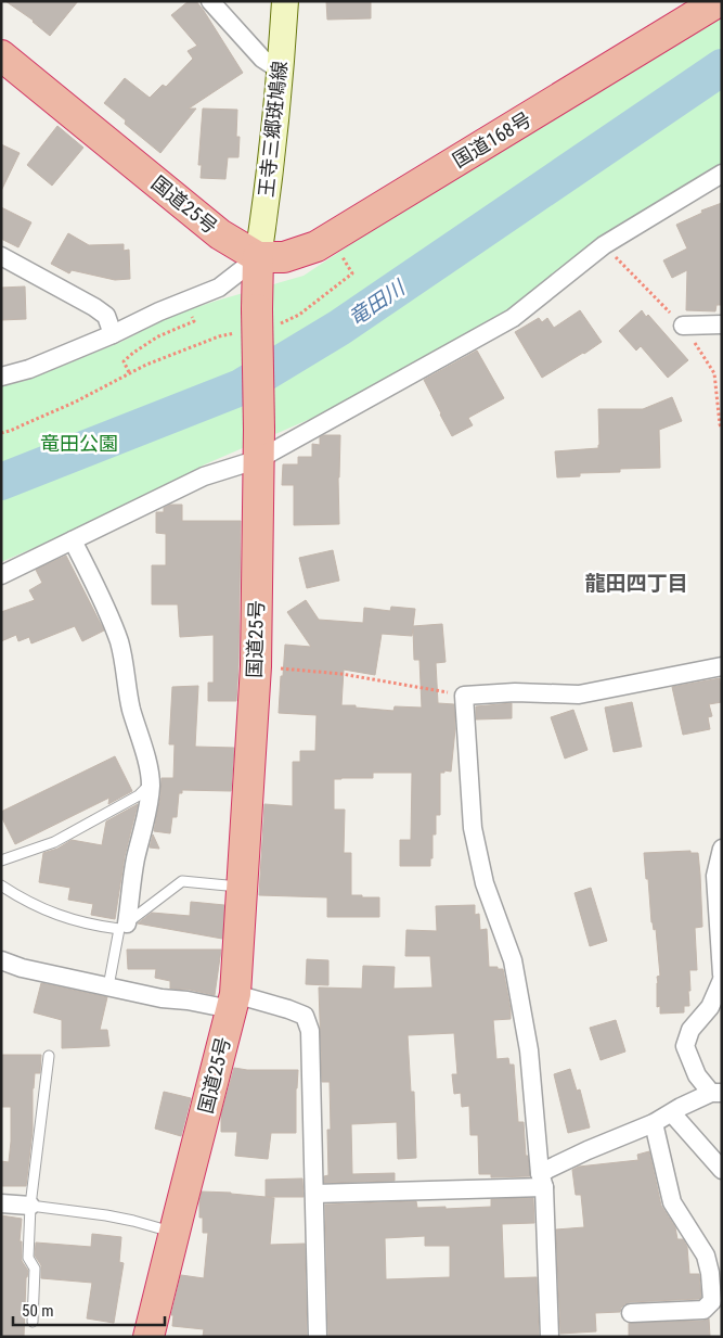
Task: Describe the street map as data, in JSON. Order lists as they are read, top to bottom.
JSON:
{
  "streets": {
    "highway": ["国道168号", "国道25号"],
    "main road": ["王寺三郷斑鳩線"]
  },
  "crossings": [
    ["王寺三郷斑鳩線", "国道168号"],
    ["王寺三郷斑鳩線", "国道25号"],
    ["国道168号", "国道25号"]
  ],
  "districts": ["龍田四丁目"],
  "water": ["竜田川"],
  "parks": ["竜田公園"],
  "scale_bar": "50 m"
}
